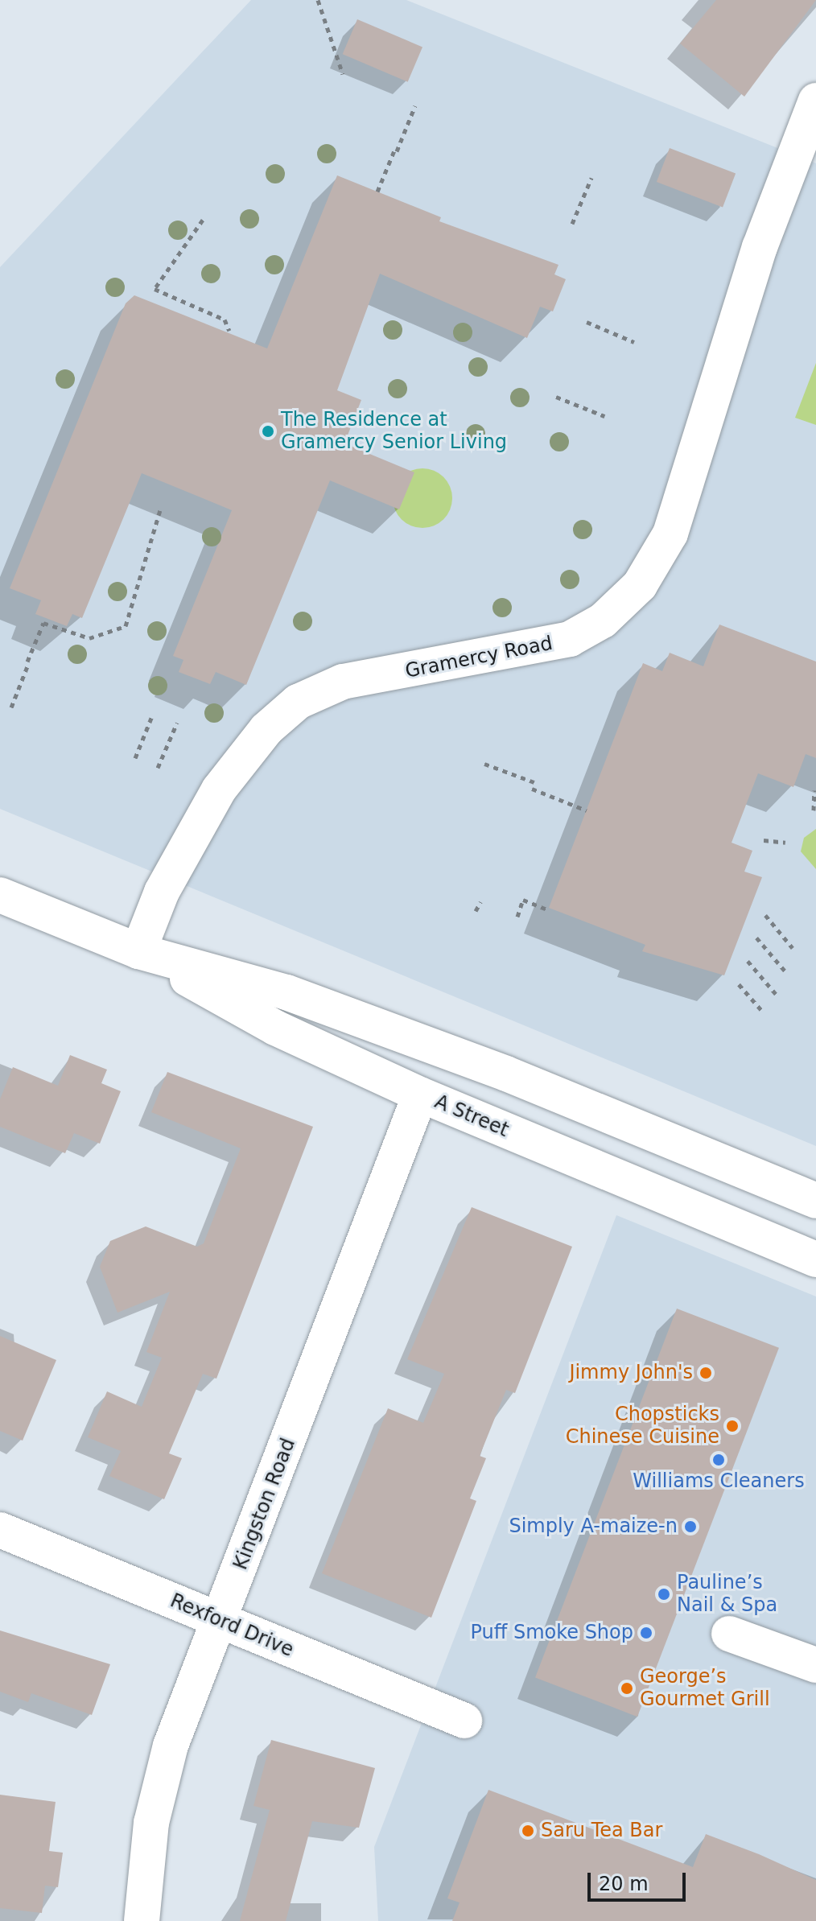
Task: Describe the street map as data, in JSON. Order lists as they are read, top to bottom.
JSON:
{
  "streets": {
    "main road": [
      "Gramercy Road",
      "A Street",
      "Kingston Road",
      "Rexford Drive"
    ]
  },
  "crossings": [
    ["Gramercy Road", "A Street"],
    ["A Street", "Kingston Road"],
    ["Kingston Road", "Rexford Drive"]
  ],
  "places": [
    "The Residence at Gramercy Senior Living",
    "Jimmy John's",
    "Chopsticks Chinese Cuisine",
    "Williams Cleaners",
    "Simply A-maize-n",
    "Pauline’s Nail & Spa",
    "Puff Smoke Shop",
    "George’s Gourmet Grill",
    "Saru Tea Bar"
  ],
  "scale_bar": "20 m"
}
